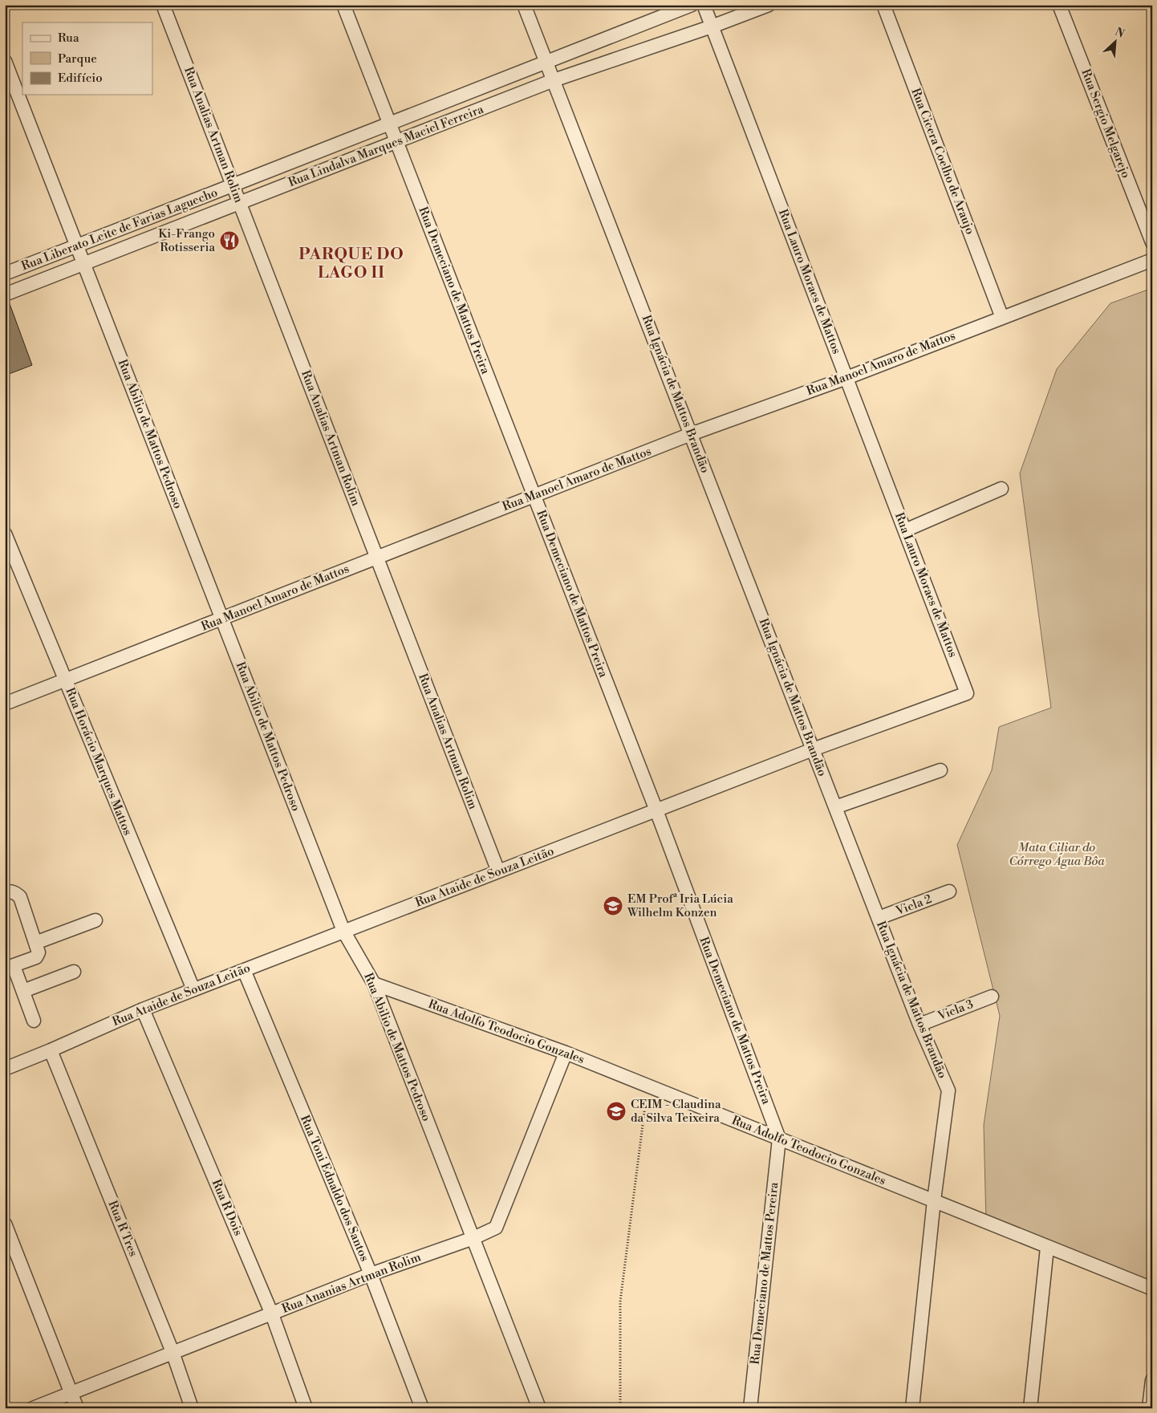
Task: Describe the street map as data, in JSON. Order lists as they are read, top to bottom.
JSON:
{
  "streets": {
    "street": [
      "Rua Sergio Melgarejo",
      "Rua Analias Artman Rolim",
      "Rua Lindalva Marques Maciel Ferreira",
      "Rua Cicera Coelho de Araujo",
      "Rua Liberato Leite de Farias Laguecho",
      "Rua Lauro Moraes de Mattos",
      "Rua Demeciano de Mattos Preira",
      "Rua Manoel Amaro de Mattos",
      "Rua Ignácia de Mattos Brandão",
      "Rua Abilio de Mattos Pedroso",
      "Rua Horácio Marques Mattos",
      "Rua Ataide de Souza Leitão",
      "Viela 2",
      "Viela 3",
      "Rua Adolfo Teodocio Gonzales",
      "Rua Toni Ednaldo dos Santos",
      "Rua R Dois",
      "Rua R Tres",
      "Rua Demeciano de Mattos Pereira",
      "Rua Ananias Artman Rolim"
    ]
  },
  "crossings": [
    ["Rua Analias Artman Rolim", "Rua Lindalva Marques Maciel Ferreira"],
    ["Rua Analias Artman Rolim", "Rua Liberato Leite de Farias Laguecho"],
    ["Rua Analias Artman Rolim", "Rua Manoel Amaro de Mattos"],
    ["Rua Analias Artman Rolim", "Rua Ataide de Souza Leitão"],
    ["Rua Lindalva Marques Maciel Ferreira", "Rua Liberato Leite de Farias Laguecho"],
    ["Rua Lindalva Marques Maciel Ferreira", "Rua Lauro Moraes de Mattos"],
    ["Rua Lindalva Marques Maciel Ferreira", "Rua Demeciano de Mattos Preira"],
    ["Rua Lindalva Marques Maciel Ferreira", "Rua Ignácia de Mattos Brandão"],
    ["Rua Lindalva Marques Maciel Ferreira", "Rua Abilio de Mattos Pedroso"],
    ["Rua Cicera Coelho de Araujo", "Rua Manoel Amaro de Mattos"],
    ["Rua Liberato Leite de Farias Laguecho", "Rua Abilio de Mattos Pedroso"],
    ["Rua Lauro Moraes de Mattos", "Rua Manoel Amaro de Mattos"],
    ["Rua Lauro Moraes de Mattos", "Rua Ataide de Souza Leitão"],
    ["Rua Demeciano de Mattos Preira", "Rua Manoel Amaro de Mattos"],
    ["Rua Demeciano de Mattos Preira", "Rua Ataide de Souza Leitão"],
    ["Rua Demeciano de Mattos Preira", "Rua Adolfo Teodocio Gonzales"],
    ["Rua Demeciano de Mattos Preira", "Rua Demeciano de Mattos Pereira"],
    ["Rua Manoel Amaro de Mattos", "Rua Ignácia de Mattos Brandão"],
    ["Rua Manoel Amaro de Mattos", "Rua Abilio de Mattos Pedroso"],
    ["Rua Manoel Amaro de Mattos", "Rua Horácio Marques Mattos"],
    ["Rua Ignácia de Mattos Brandão", "Rua Ataide de Souza Leitão"],
    ["Rua Ignácia de Mattos Brandão", "Viela 2"],
    ["Rua Ignácia de Mattos Brandão", "Viela 3"],
    ["Rua Ignácia de Mattos Brandão", "Rua Adolfo Teodocio Gonzales"],
    ["Rua Abilio de Mattos Pedroso", "Rua Ataide de Souza Leitão"],
    ["Rua Abilio de Mattos Pedroso", "Rua Adolfo Teodocio Gonzales"],
    ["Rua Abilio de Mattos Pedroso", "Rua Ananias Artman Rolim"],
    ["Rua Horácio Marques Mattos", "Rua Ataide de Souza Leitão"],
    ["Rua Ataide de Souza Leitão", "Rua Toni Ednaldo dos Santos"],
    ["Rua Ataide de Souza Leitão", "Rua R Dois"],
    ["Rua Ataide de Souza Leitão", "Rua R Tres"],
    ["Rua Adolfo Teodocio Gonzales", "Rua Demeciano de Mattos Pereira"],
    ["Rua Adolfo Teodocio Gonzales", "Rua Ananias Artman Rolim"],
    ["Rua Toni Ednaldo dos Santos", "Rua Ananias Artman Rolim"],
    ["Rua R Dois", "Rua Ananias Artman Rolim"],
    ["Rua R Tres", "Rua Ananias Artman Rolim"]
  ],
  "districts": ["PARQUE DO LAGO II"],
  "parks": ["Mata Ciliar do Córrego Água Bôa"],
  "places": {
    "restaurant": ["Ki-Frango Rotisseria"],
    "school or university": ["EM Profª Iria Lúcia Wilhelm Konzen", "CEIM - Claudina da Silva Teixeira"]
  },
  "legend": ["Rua", "Parque", "Edifício"],
  "north": "top right"
}
